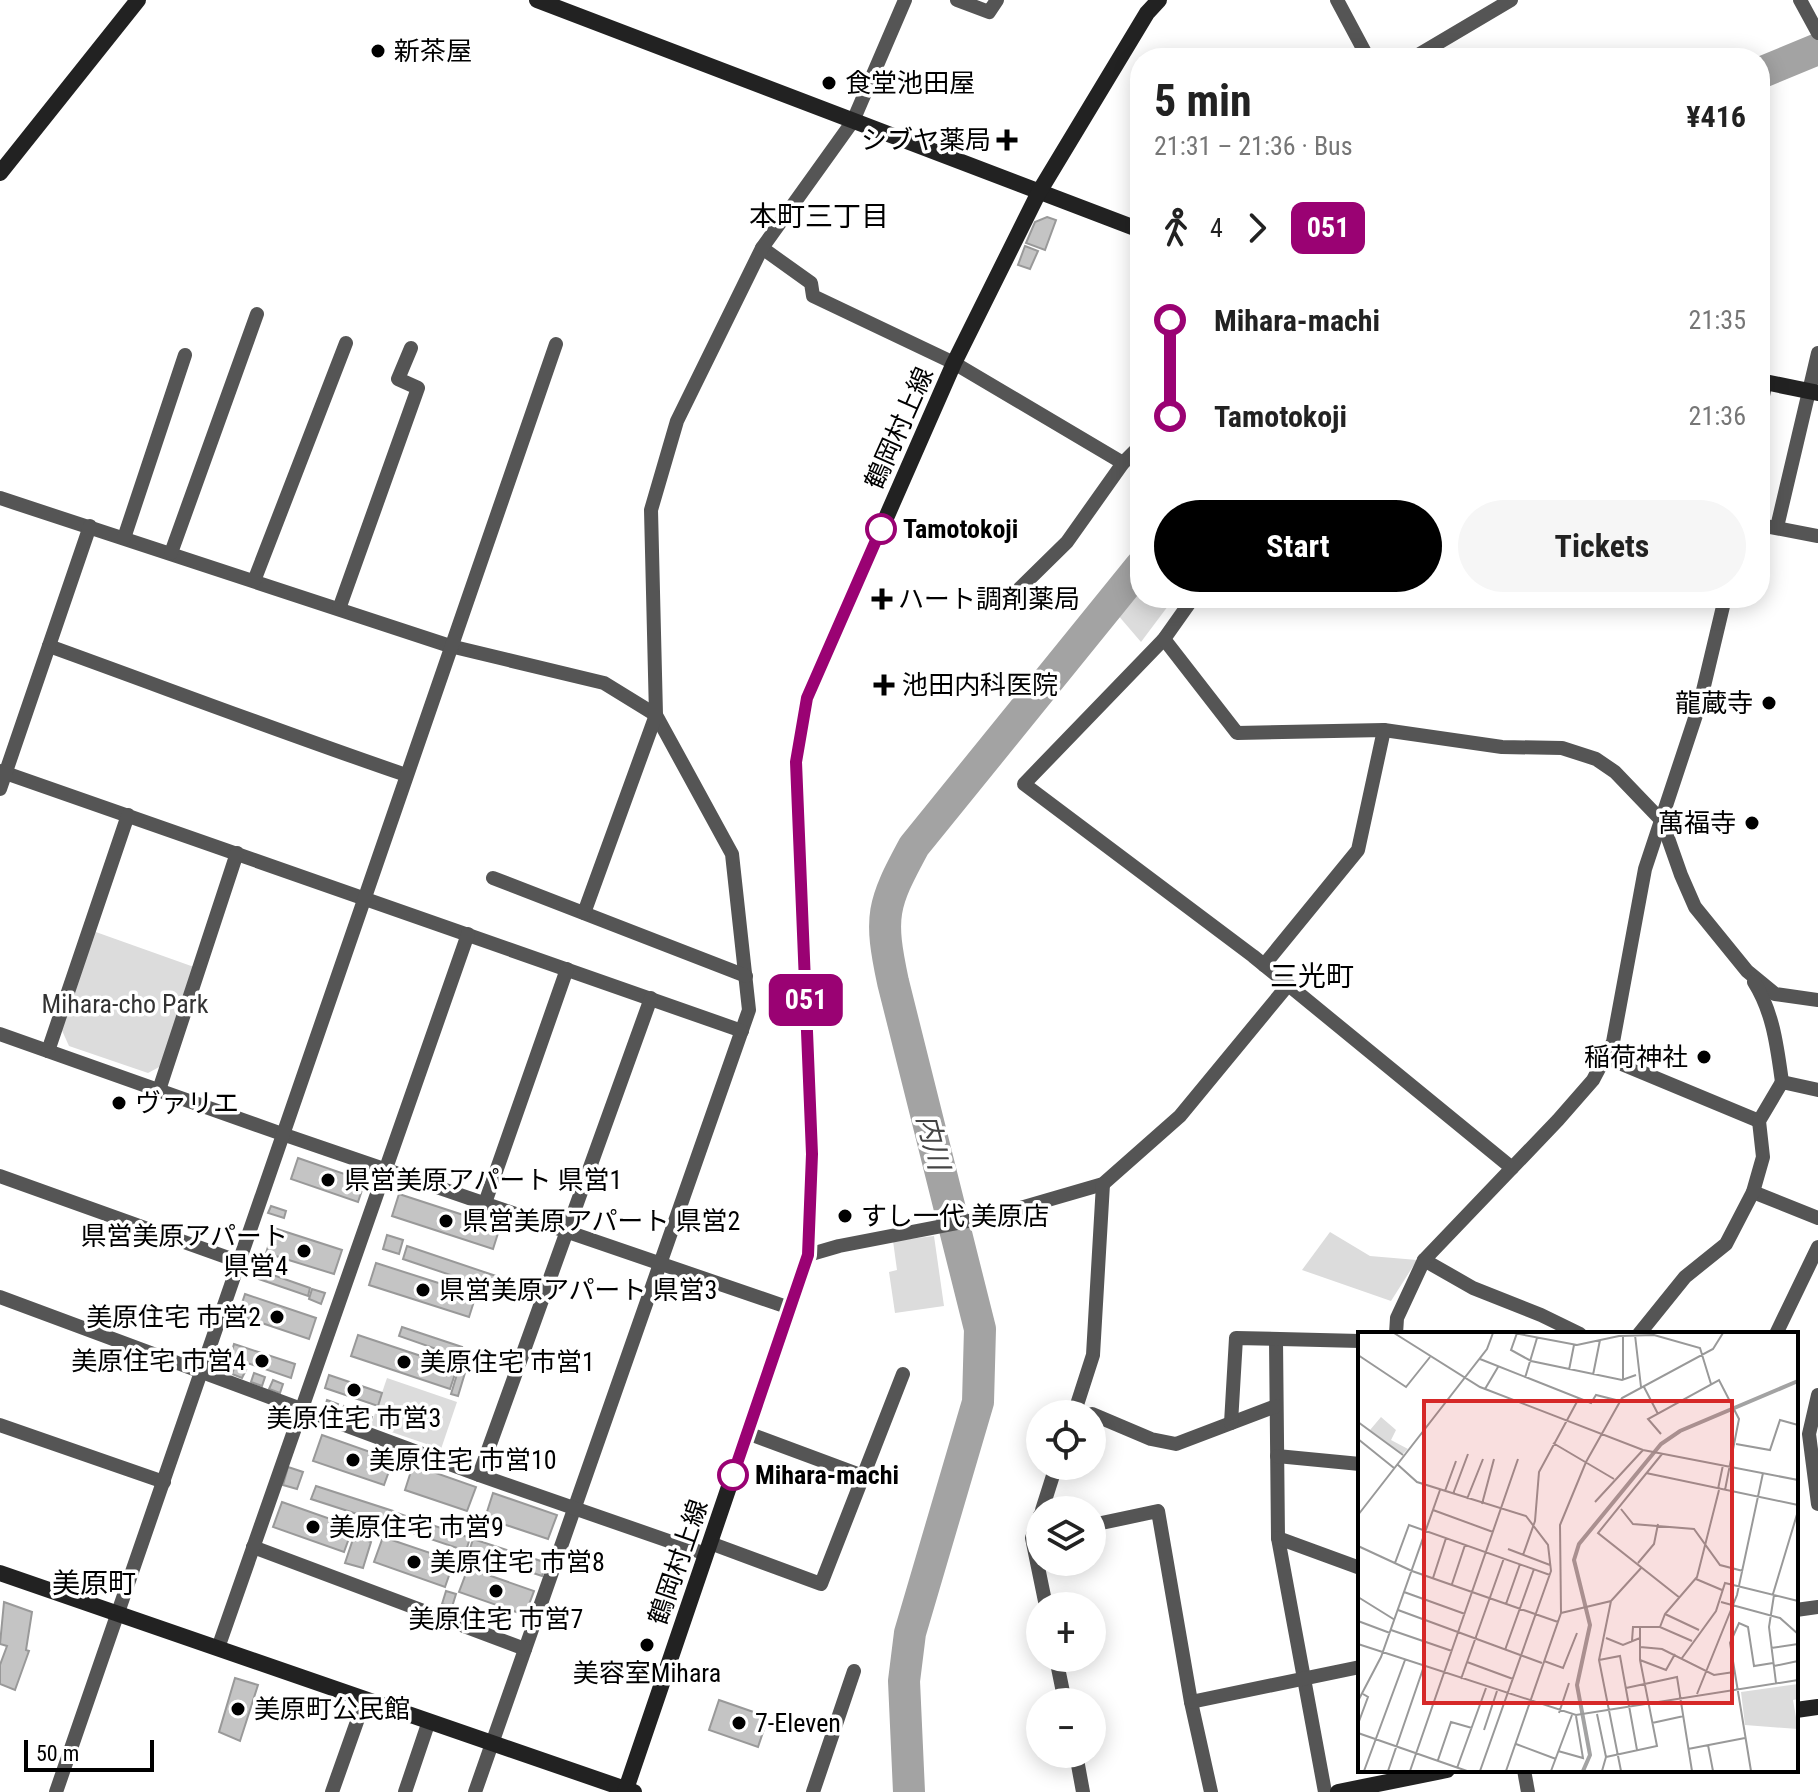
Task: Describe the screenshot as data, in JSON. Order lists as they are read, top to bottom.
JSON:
{
  "streets": {
    "main road": ["鶴岡村上線"]
  },
  "districts": ["本町三丁目", "三光町", "美原町"],
  "water": ["内川"],
  "parks": ["Mihara-cho Park"],
  "places": {
    "other": [
      "新茶屋",
      "食堂池田屋",
      "Tamotokoji",
      "龍蔵寺",
      "萬福寺",
      "稲荷神社",
      "ヴァリエ",
      "県営美原アパート 県営1",
      "すし一代 美原店",
      "県営美原アパート 県営2",
      "県営美原アパート 県営4",
      "県営美原アパート 県営3",
      "美原住宅 市営2",
      "美原住宅 市営4",
      "美原住宅 市営1",
      "美原住宅 市営3",
      "美原住宅 市営10",
      "Mihara-machi",
      "美原住宅 市営9",
      "美原住宅 市営8",
      "美原住宅 市営7",
      "美容室Mihara",
      "美原町公民館",
      "7-Eleven"
    ],
    "health": ["シブヤ薬局", "ハート調剤薬局", "池田内科医院"]
  },
  "lines": ["bus line 051"],
  "scale_bar": "50 m",
  "page": {
    "on_map": "051",
    "heading": ["5 min", "21:31 – 21:36 · Bus", "¥416"],
    "legs": ["4", "051"],
    "list": [
      {
        "name": "Mihara-machi",
        "value": "21:35"
      },
      {
        "name": "Tamotokoji",
        "value": "21:36"
      }
    ],
    "buttons": ["Start", "Tickets"],
    "map_buttons": ["+", "−"],
    "scale": "50 m"
  }
}
